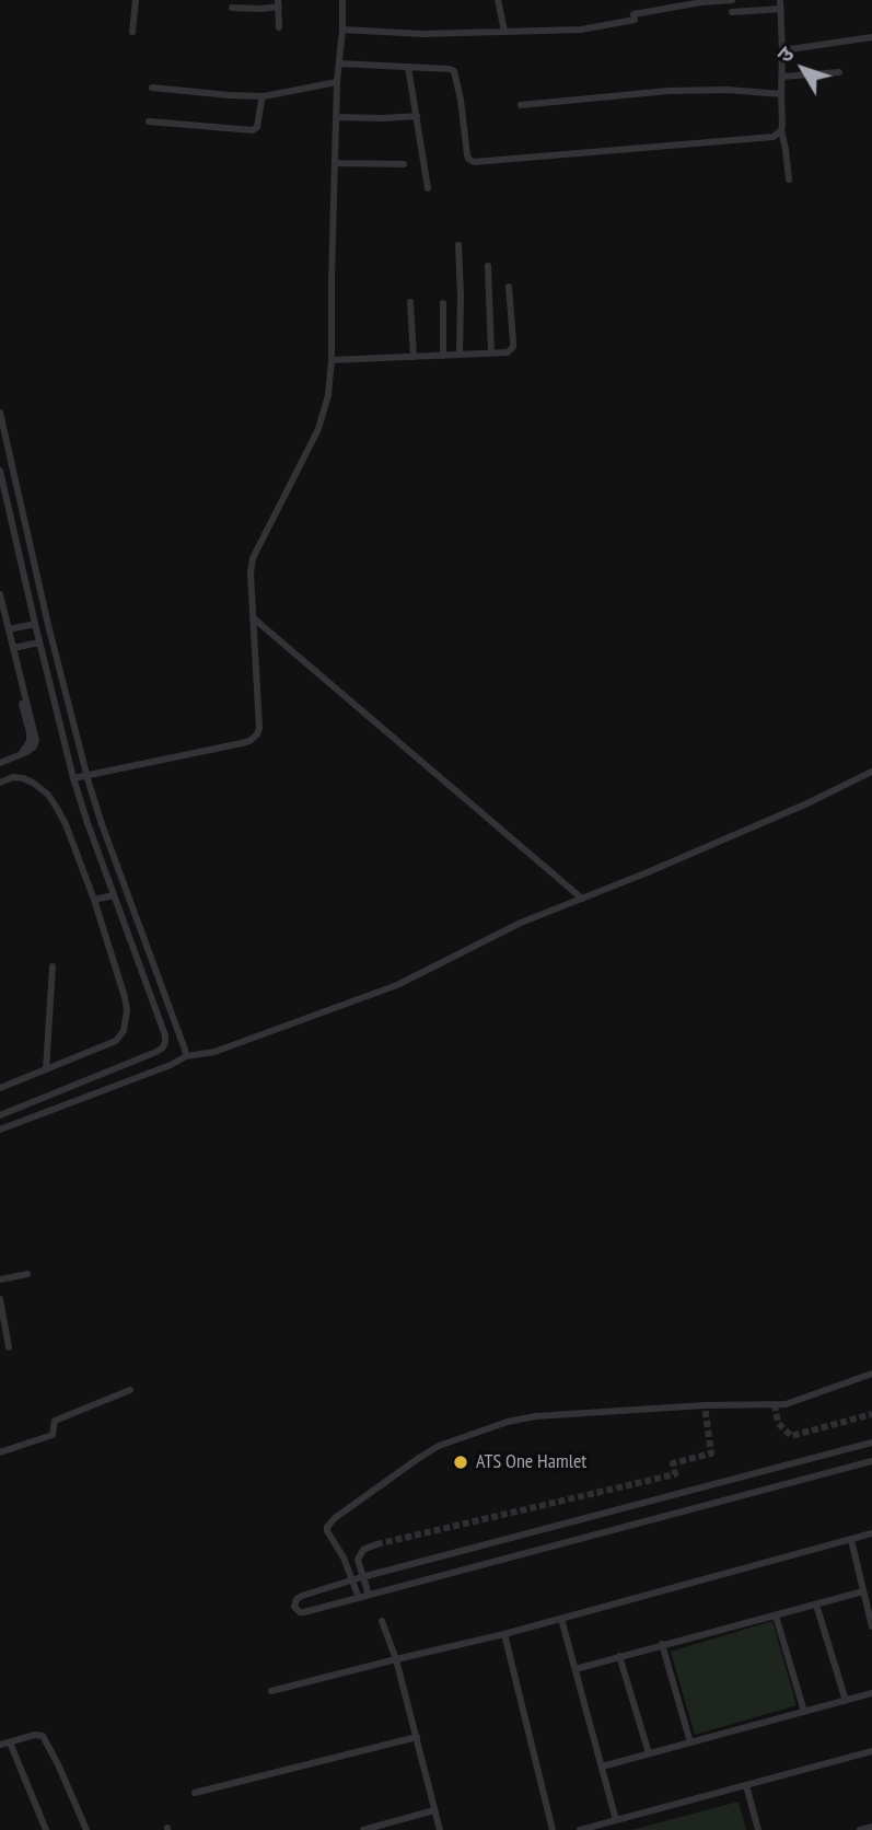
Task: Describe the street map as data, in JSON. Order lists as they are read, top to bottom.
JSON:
{
  "places": ["ATS One Hamlet"],
  "north": "top left"
}
